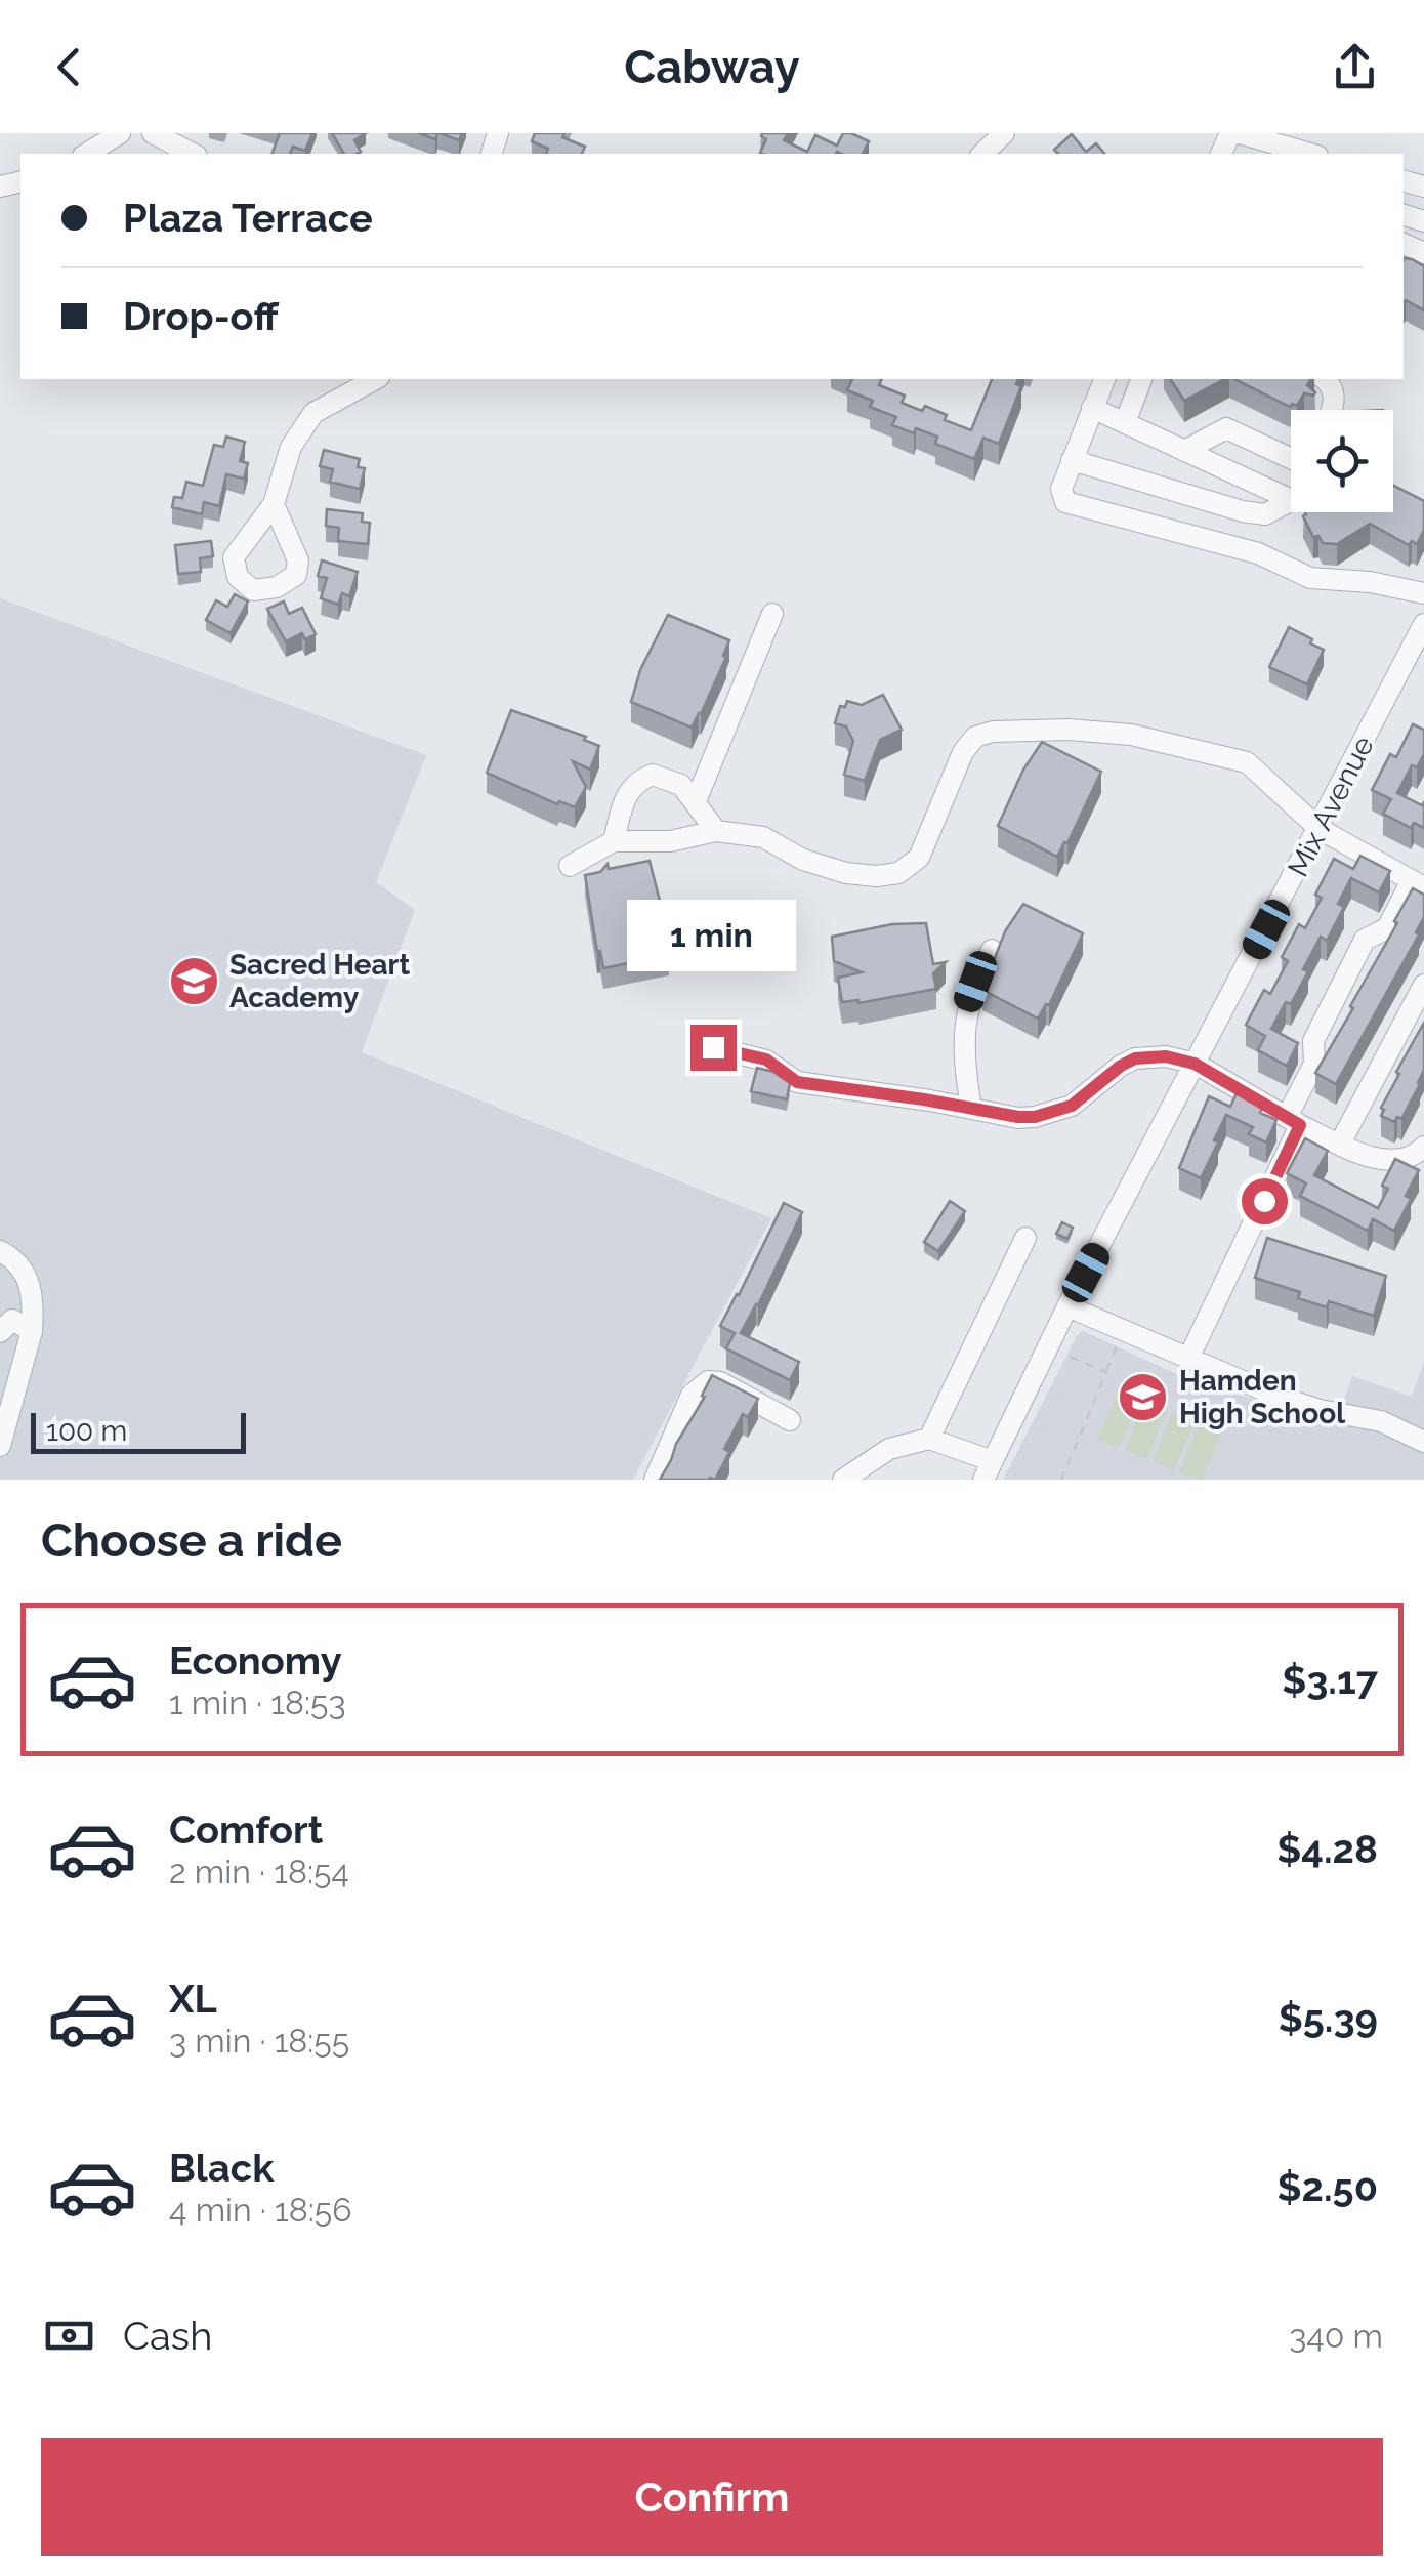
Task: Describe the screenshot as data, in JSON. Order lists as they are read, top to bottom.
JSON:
{
  "streets": {
    "street": ["Mix Avenue"]
  },
  "places": {
    "school or university": ["Sacred Heart Academy", "Hamden High School"]
  },
  "scale_bar": "100 m",
  "page": {
    "header": "Cabway",
    "banner": ["Plaza Terrace", "Drop-off"],
    "bubble": "1 min",
    "scale": "100 m",
    "heading": "Choose a ride",
    "list": [
      {
        "name": "Economy",
        "note": "1 min · 18:53",
        "value": "$3.17"
      },
      {
        "name": "Comfort",
        "note": "2 min · 18:54",
        "value": "$4.28"
      },
      {
        "name": "XL",
        "note": "3 min · 18:55",
        "value": "$5.39"
      },
      {
        "name": "Black",
        "note": "4 min · 18:56",
        "value": "$2.50"
      }
    ],
    "pay": ["Cash", "340 m"],
    "buttons": "Confirm"
  }
}
